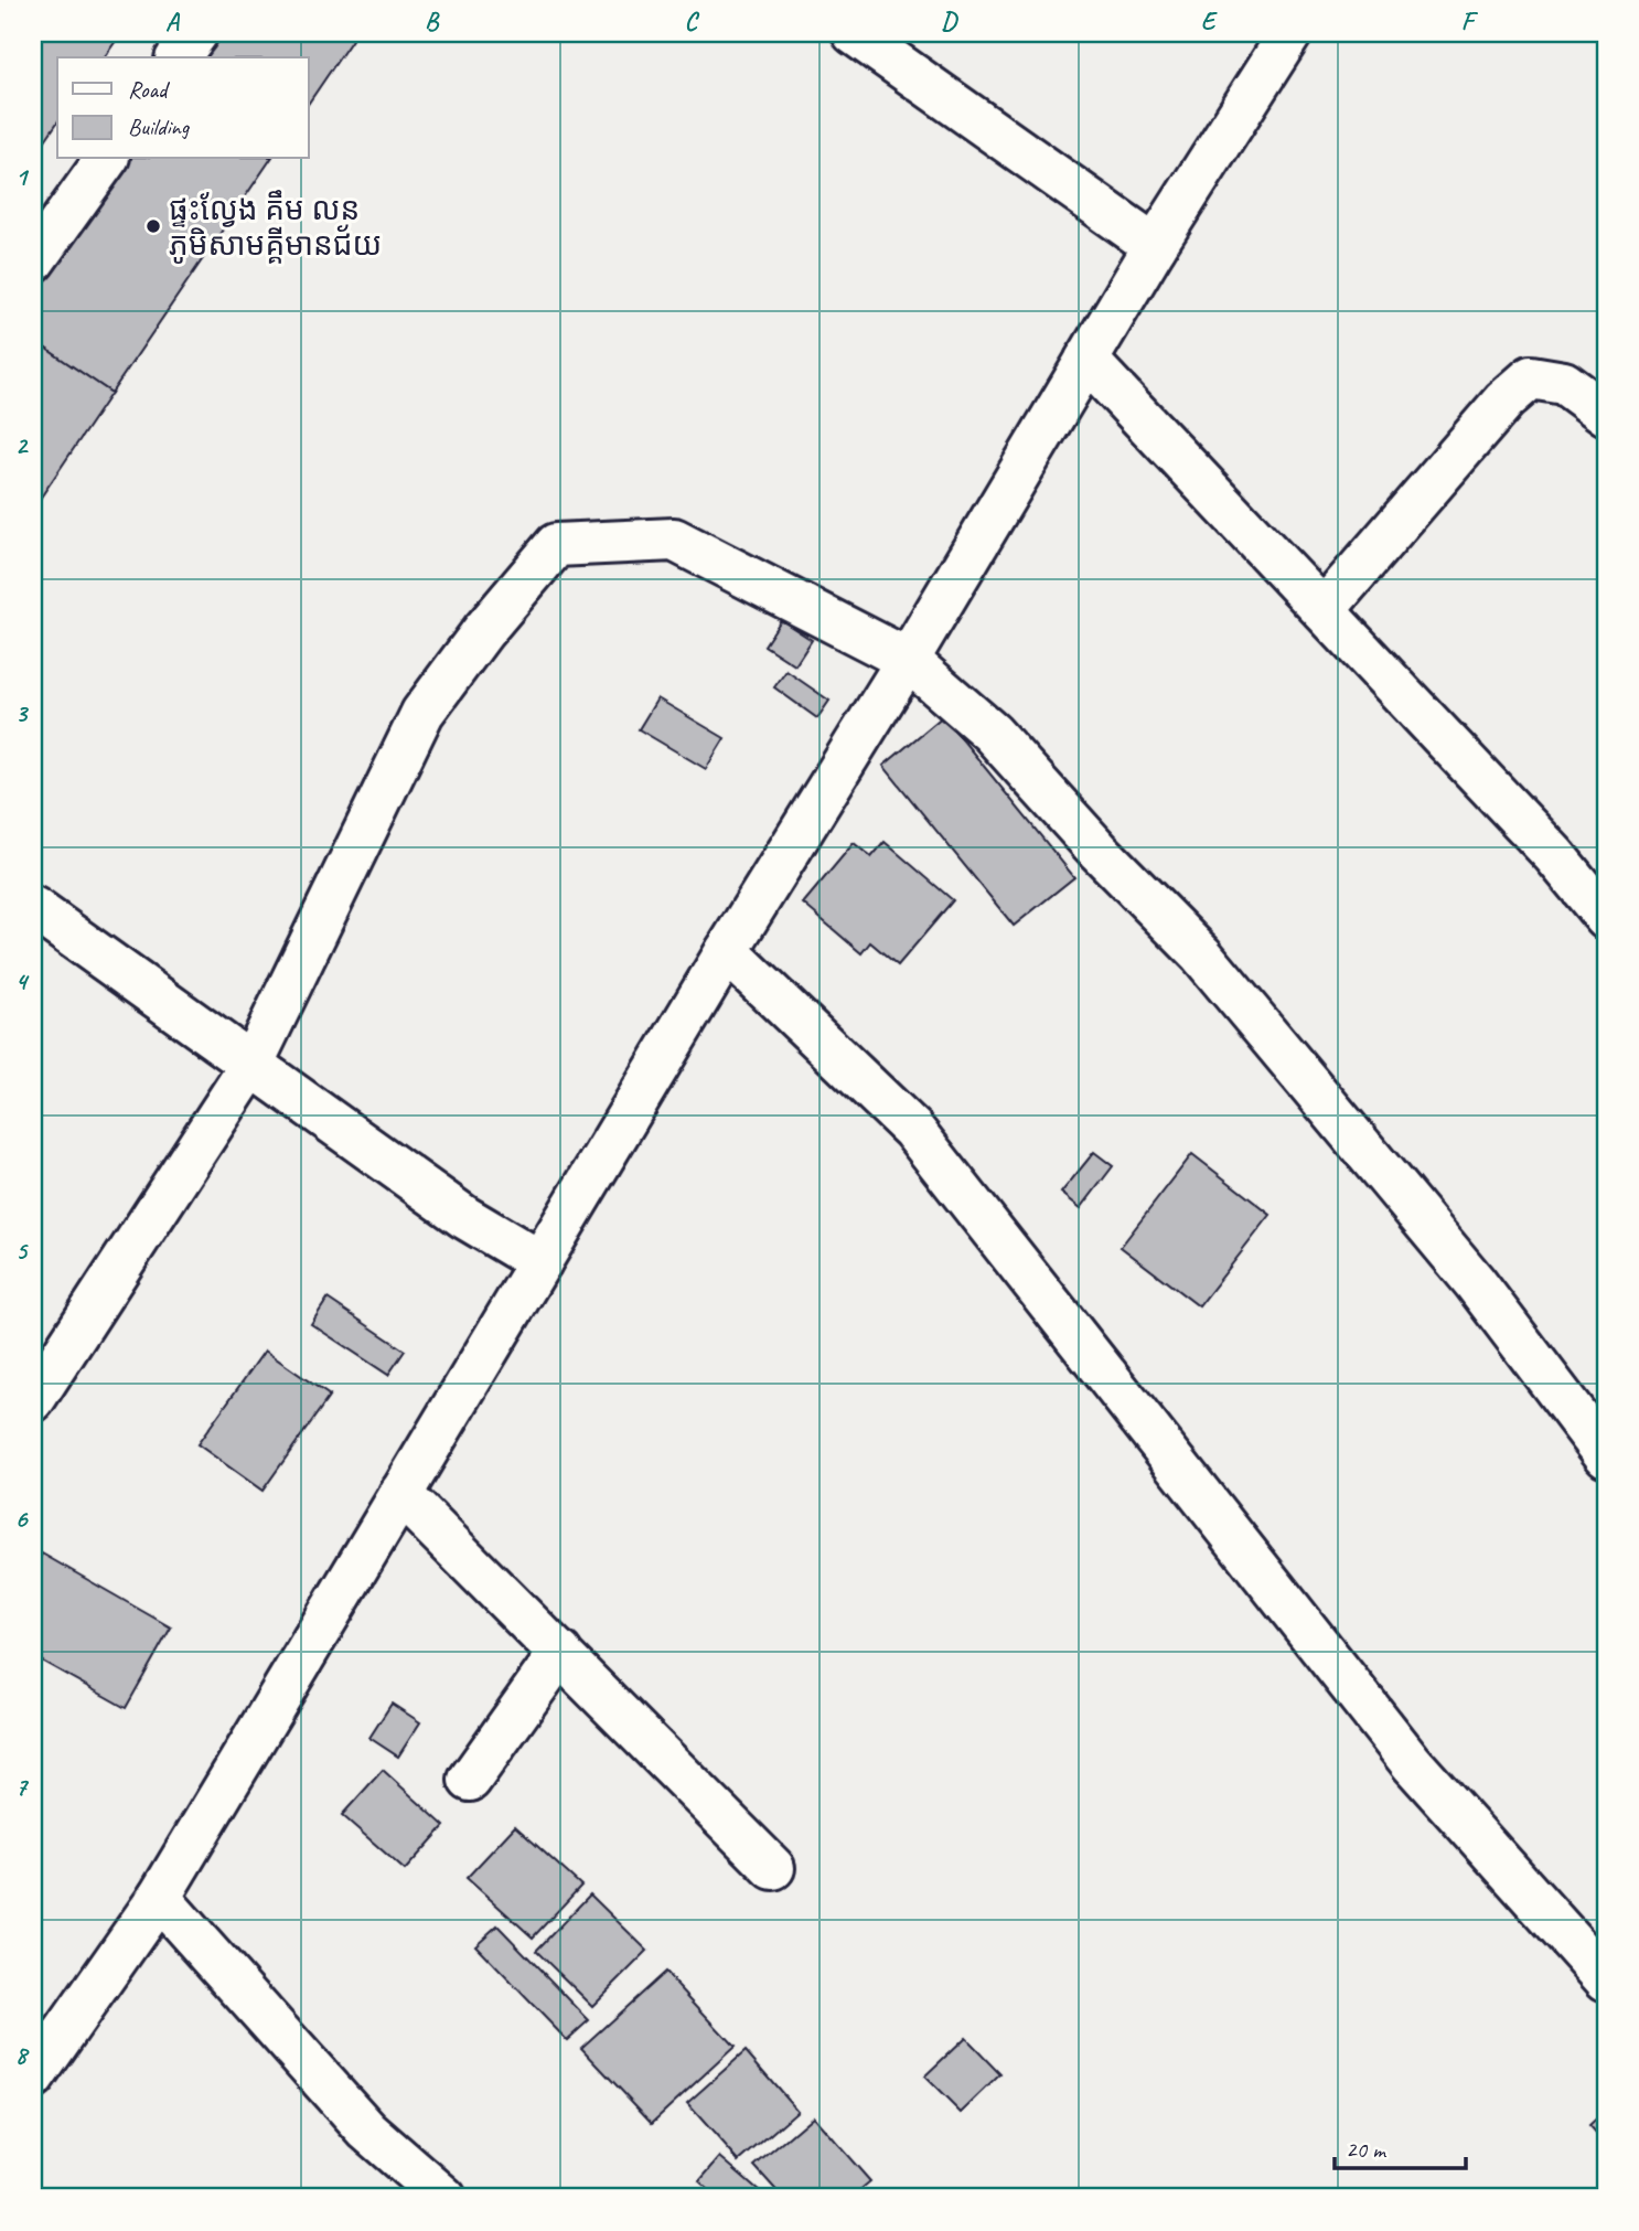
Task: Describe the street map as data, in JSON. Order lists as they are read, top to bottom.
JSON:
{
  "places": ["ផ្ទះល្វែង គឹម លន ភូមិសាមគ្គីមានជ័យ"],
  "legend": ["Road", "Building"],
  "scale_bar": "20 m",
  "grid": {
    "columns": [
      "A",
      "B",
      "C",
      "D",
      "E",
      "F"
    ],
    "rows": [
      "1",
      "2",
      "3",
      "4",
      "5",
      "6",
      "7",
      "8"
    ]
  }
}
